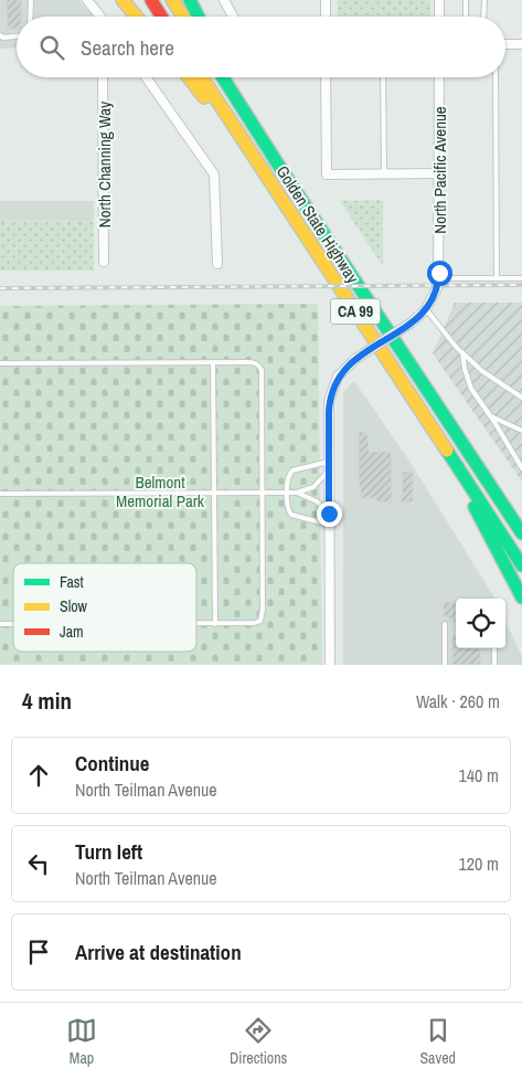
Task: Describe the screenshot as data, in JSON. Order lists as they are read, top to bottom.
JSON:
{
  "streets": {
    "highway": ["Golden State Highway", "CA 99"],
    "street": ["North Channing Way", "North Pacific Avenue"]
  },
  "parks": ["Belmont Memorial Park"],
  "legend": ["Fast", "Slow", "Jam"],
  "page": {
    "search": "Search here",
    "heading": ["4 min", "Walk · 260 m"],
    "list": [
      ["Continue", "North Teilman Avenue", "140 m"],
      ["Turn left", "North Teilman Avenue", "120 m"],
      "Arrive at destination"
    ],
    "nav": ["Map", "Directions", "Saved"]
  }
}
